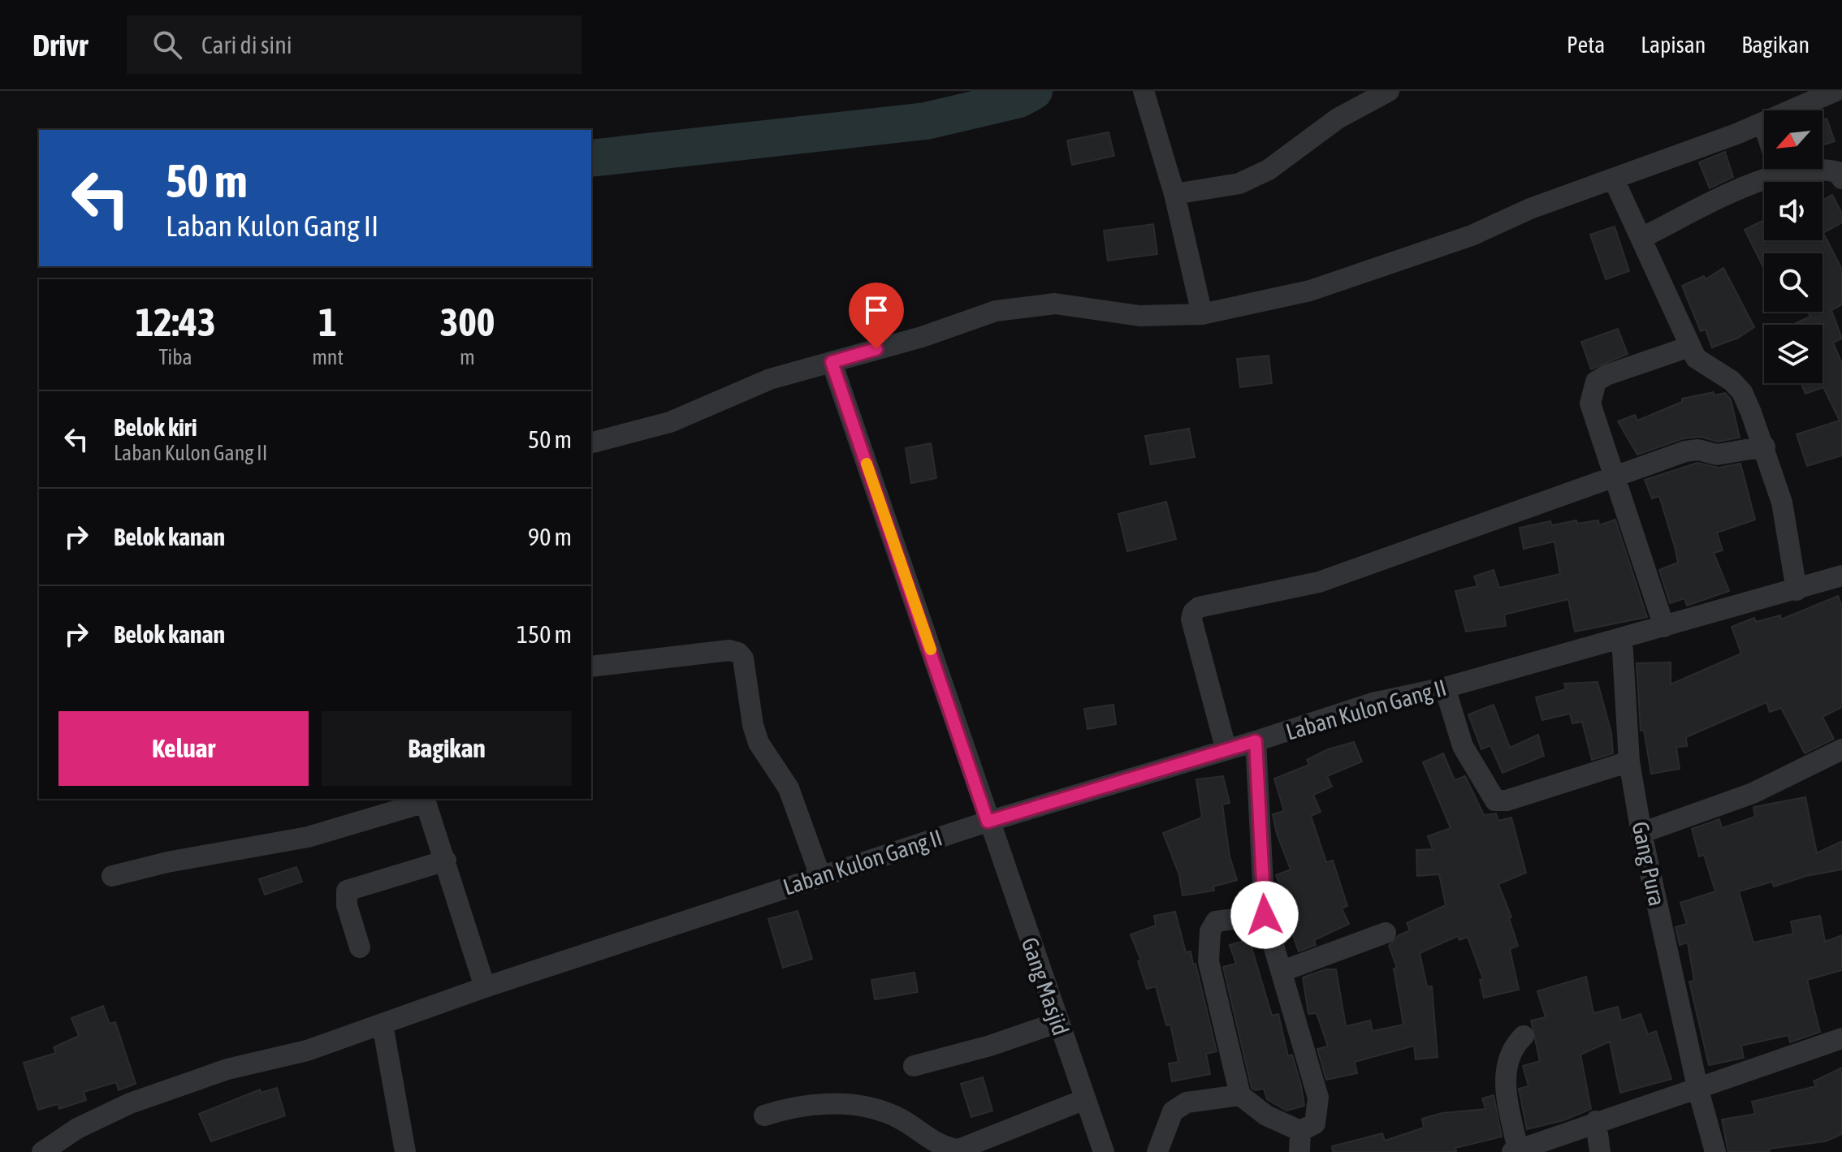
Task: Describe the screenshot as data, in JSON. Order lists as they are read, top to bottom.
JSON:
{
  "streets": {
    "street": ["Laban Kulon Gang II", "Gang Pura", "Gang Masjid"]
  },
  "crossings": [
    ["Laban Kulon Gang II", "Gang Pura"],
    ["Laban Kulon Gang II", "Gang Masjid"]
  ],
  "north": "bottom left",
  "page": {
    "header": "Drivr",
    "search": "Cari di sini",
    "nav": ["Peta", "Lapisan", "Bagikan"],
    "turn": ["50 m", "Laban Kulon Gang II"],
    "eta": [
      "12:43",
      "Tiba",
      "1",
      "mnt",
      "300",
      "m"
    ],
    "list": [
      {
        "name": "Belok kiri",
        "note": "Laban Kulon Gang II",
        "value": "50 m"
      },
      {
        "name": "Belok kanan",
        "value": "90 m"
      },
      {
        "name": "Belok kanan",
        "value": "150 m"
      }
    ],
    "buttons": ["Keluar", "Bagikan"]
  }
}
